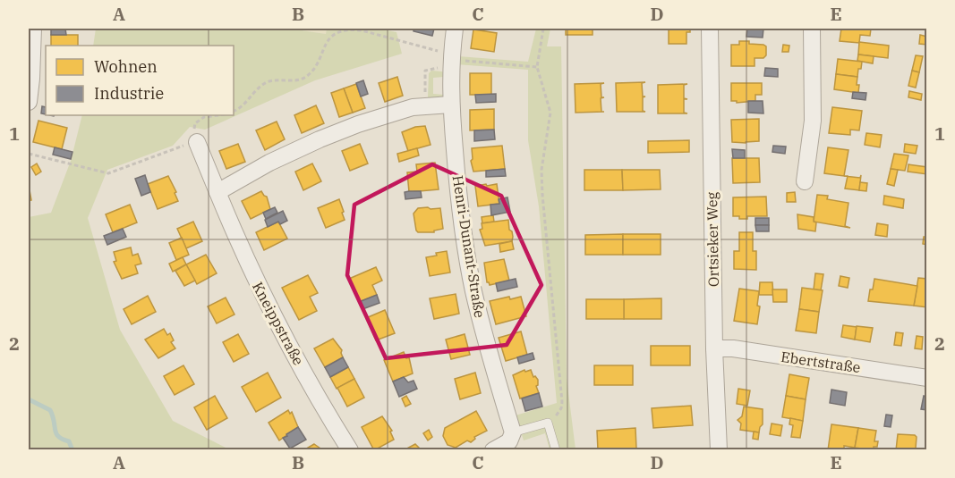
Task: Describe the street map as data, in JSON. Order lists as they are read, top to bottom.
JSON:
{
  "streets": {
    "street": [
      "Ortsieker Weg",
      "Henri-Dunant-Straße",
      "Kneippstraße",
      "Ebertstraße"
    ]
  },
  "crossings": [
    ["Ortsieker Weg", "Ebertstraße"]
  ],
  "legend": ["Wohnen", "Industrie"],
  "grid": {
    "columns": [
      "A",
      "B",
      "C",
      "D",
      "E"
    ],
    "rows": ["1", "2"]
  }
}
